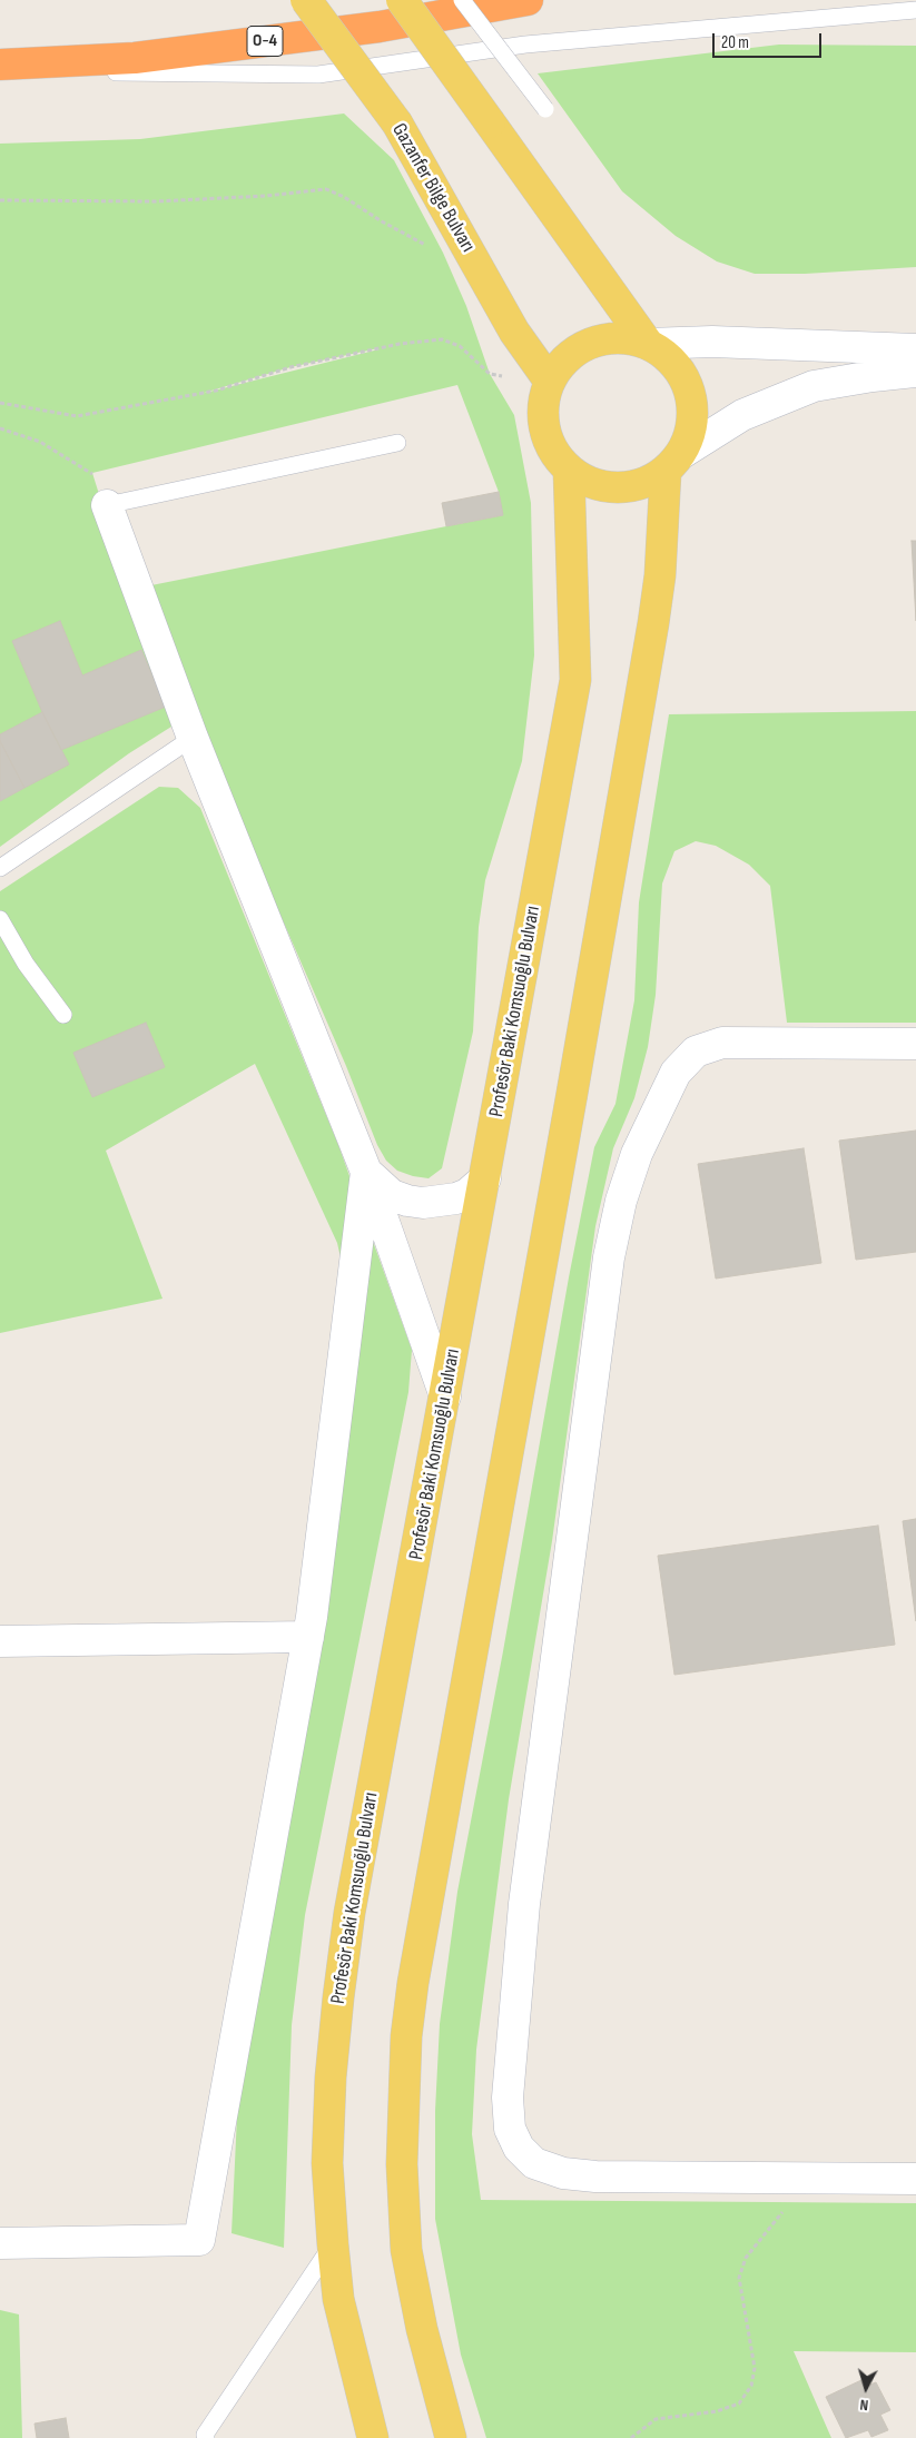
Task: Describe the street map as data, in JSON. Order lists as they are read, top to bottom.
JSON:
{
  "streets": {
    "highway": ["O-4"],
    "main road": ["Gazanfer Bilge Bulvarı", "Profesör Baki Komsuoğlu Bulvarı"]
  },
  "crossings": [
    ["Gazanfer Bilge Bulvarı", "Profesör Baki Komsuoğlu Bulvarı"]
  ],
  "scale_bar": "20 m",
  "north": "bottom"
}
